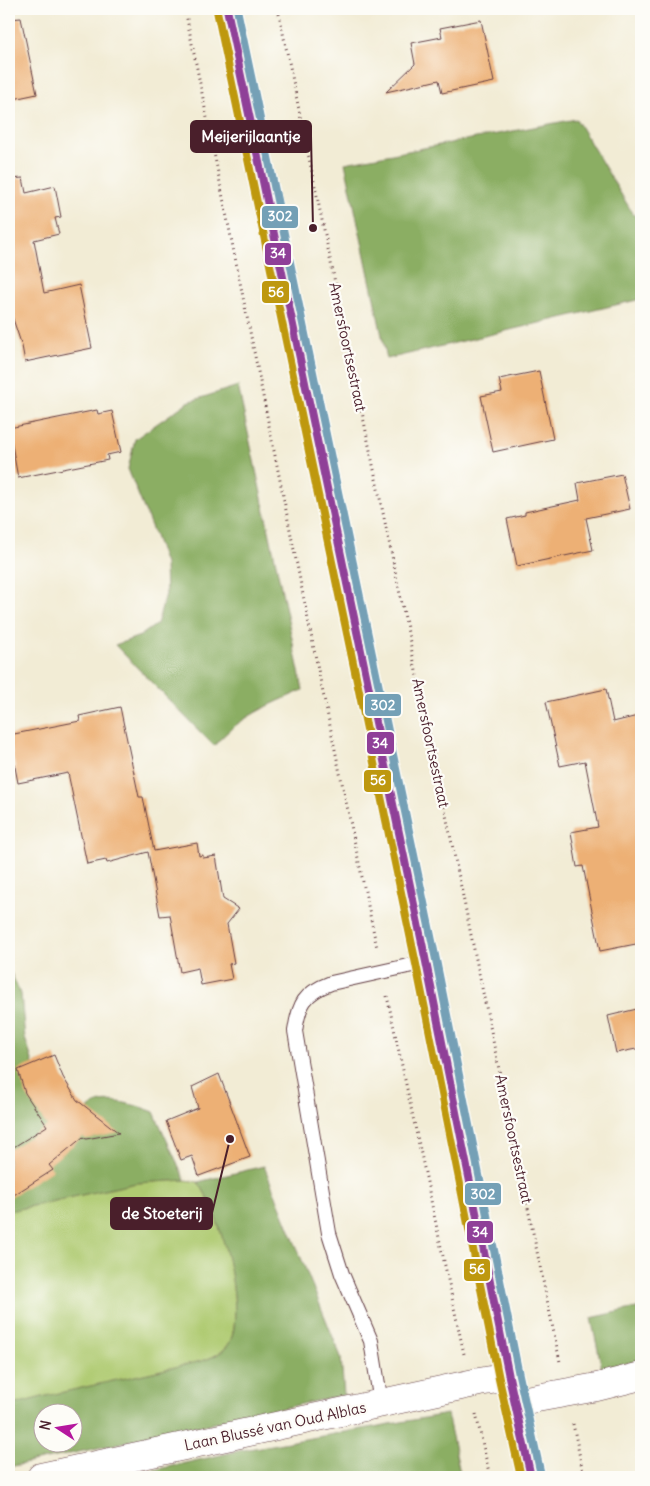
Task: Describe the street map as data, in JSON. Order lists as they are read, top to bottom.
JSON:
{
  "streets": {
    "main road": ["Laan Blussé van Oud Alblas"],
    "path": ["Amersfoortsestraat"]
  },
  "crossings": [
    ["Amersfoortsestraat", "Laan Blussé van Oud Alblas"]
  ],
  "places": ["Meijerijlaantje", "de Stoeterij"],
  "lines": ["transit line 34", "transit line 302", "transit line 56"],
  "north": "left"
}
